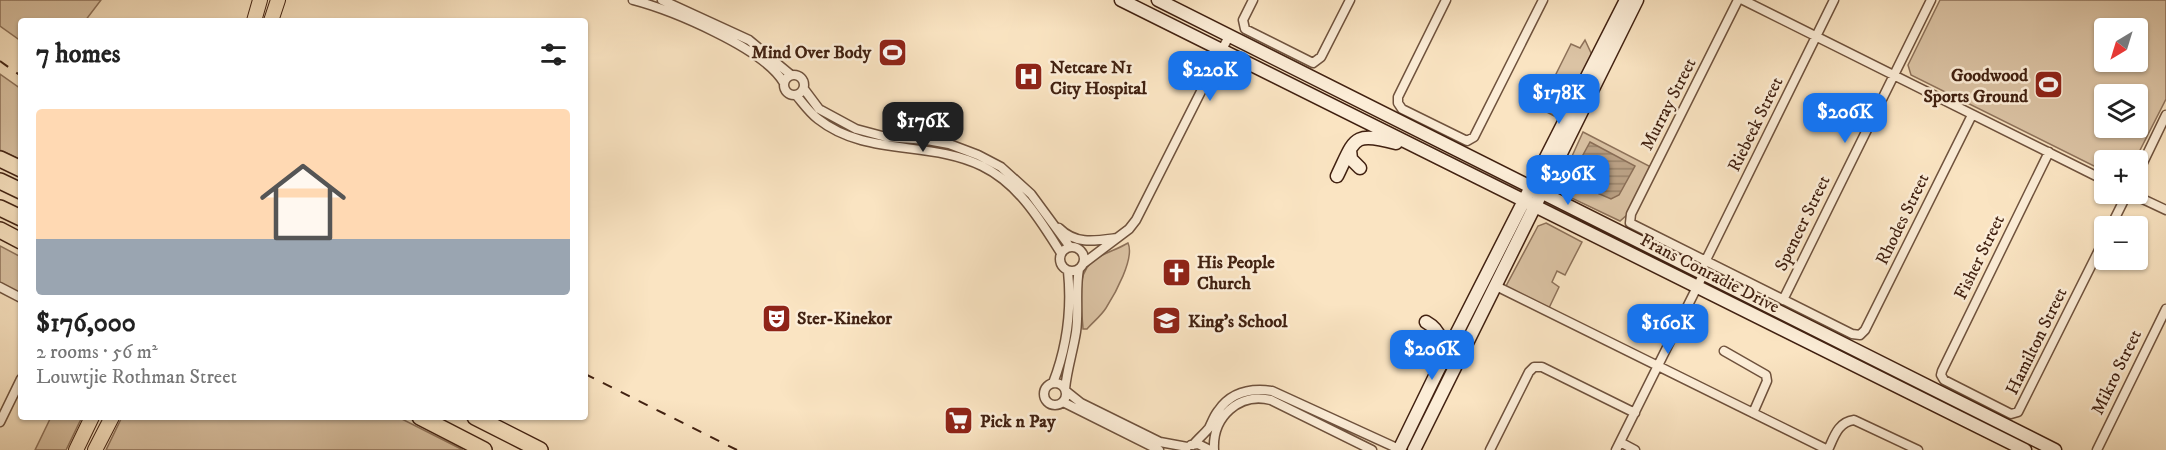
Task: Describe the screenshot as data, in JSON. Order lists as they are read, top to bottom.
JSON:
{
  "streets": {
    "main road": ["Frans Conradie Drive"],
    "street": [
      "Murray Street",
      "Riebeek Street",
      "Rhodes Street",
      "Spencer Street",
      "Fisher Street",
      "Hamilton Street",
      "Mikro Street"
    ]
  },
  "crossings": [
    ["Murray Street", "Riebeek Street"],
    ["Rhodes Street", "Spencer Street"],
    ["Fisher Street", "Hamilton Street"]
  ],
  "places": {
    "sports": ["Mind Over Body", "Goodwood Sports Ground"],
    "hospital": ["Netcare N1 City Hospital"],
    "church": ["His People Church"],
    "theatre": ["Ster-Kinekor"],
    "school or university": ["King's School"],
    "supermarket": ["Pick n Pay"]
  },
  "north": "bottom left",
  "page": {
    "map_buttons": ["+", "−"],
    "heading": "7 homes",
    "price": [
      "$220K",
      "$178K",
      "$206K",
      "$176K",
      "$296K",
      "$160K",
      "$206K"
    ],
    "list": [
      {
        "name": "$176,000",
        "note": "2 rooms · 56 m² · Louwtjie Rothman Street"
      }
    ]
  }
}
